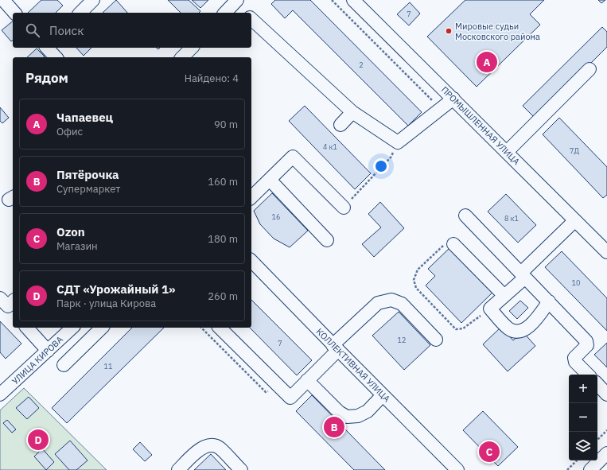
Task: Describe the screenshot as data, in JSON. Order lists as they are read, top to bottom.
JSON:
{
  "streets": {
    "street": ["ПРОМЫШЛЕННАЯ УЛИЦА", "УЛИЦА КИРОВА", "КОЛЛЕКТИВНАЯ УЛИЦА"]
  },
  "places": ["Мировые судьи Московского района"],
  "house_numbers": [
    "7",
    "2",
    "4 к1",
    "7Д",
    "16",
    "8 к1",
    "10",
    "12",
    "7",
    "11"
  ],
  "page": {
    "search": "Поиск",
    "pins": [
      "A",
      "B",
      "D",
      "C"
    ],
    "heading": ["Рядом", "Найдено: 4"],
    "list": [
      {
        "mark": "A",
        "name": "Чапаевец",
        "note": "Офис",
        "value": "90 m"
      },
      {
        "mark": "B",
        "name": "Пятёрочка",
        "note": "Супермаркет",
        "value": "160 m"
      },
      {
        "mark": "C",
        "name": "Ozon",
        "note": "Магазин",
        "value": "180 m"
      },
      {
        "mark": "D",
        "name": "СДТ «Урожайный 1»",
        "note": "Парк · улица Кирова",
        "value": "260 m"
      }
    ],
    "map_buttons": ["+", "−"]
  }
}
